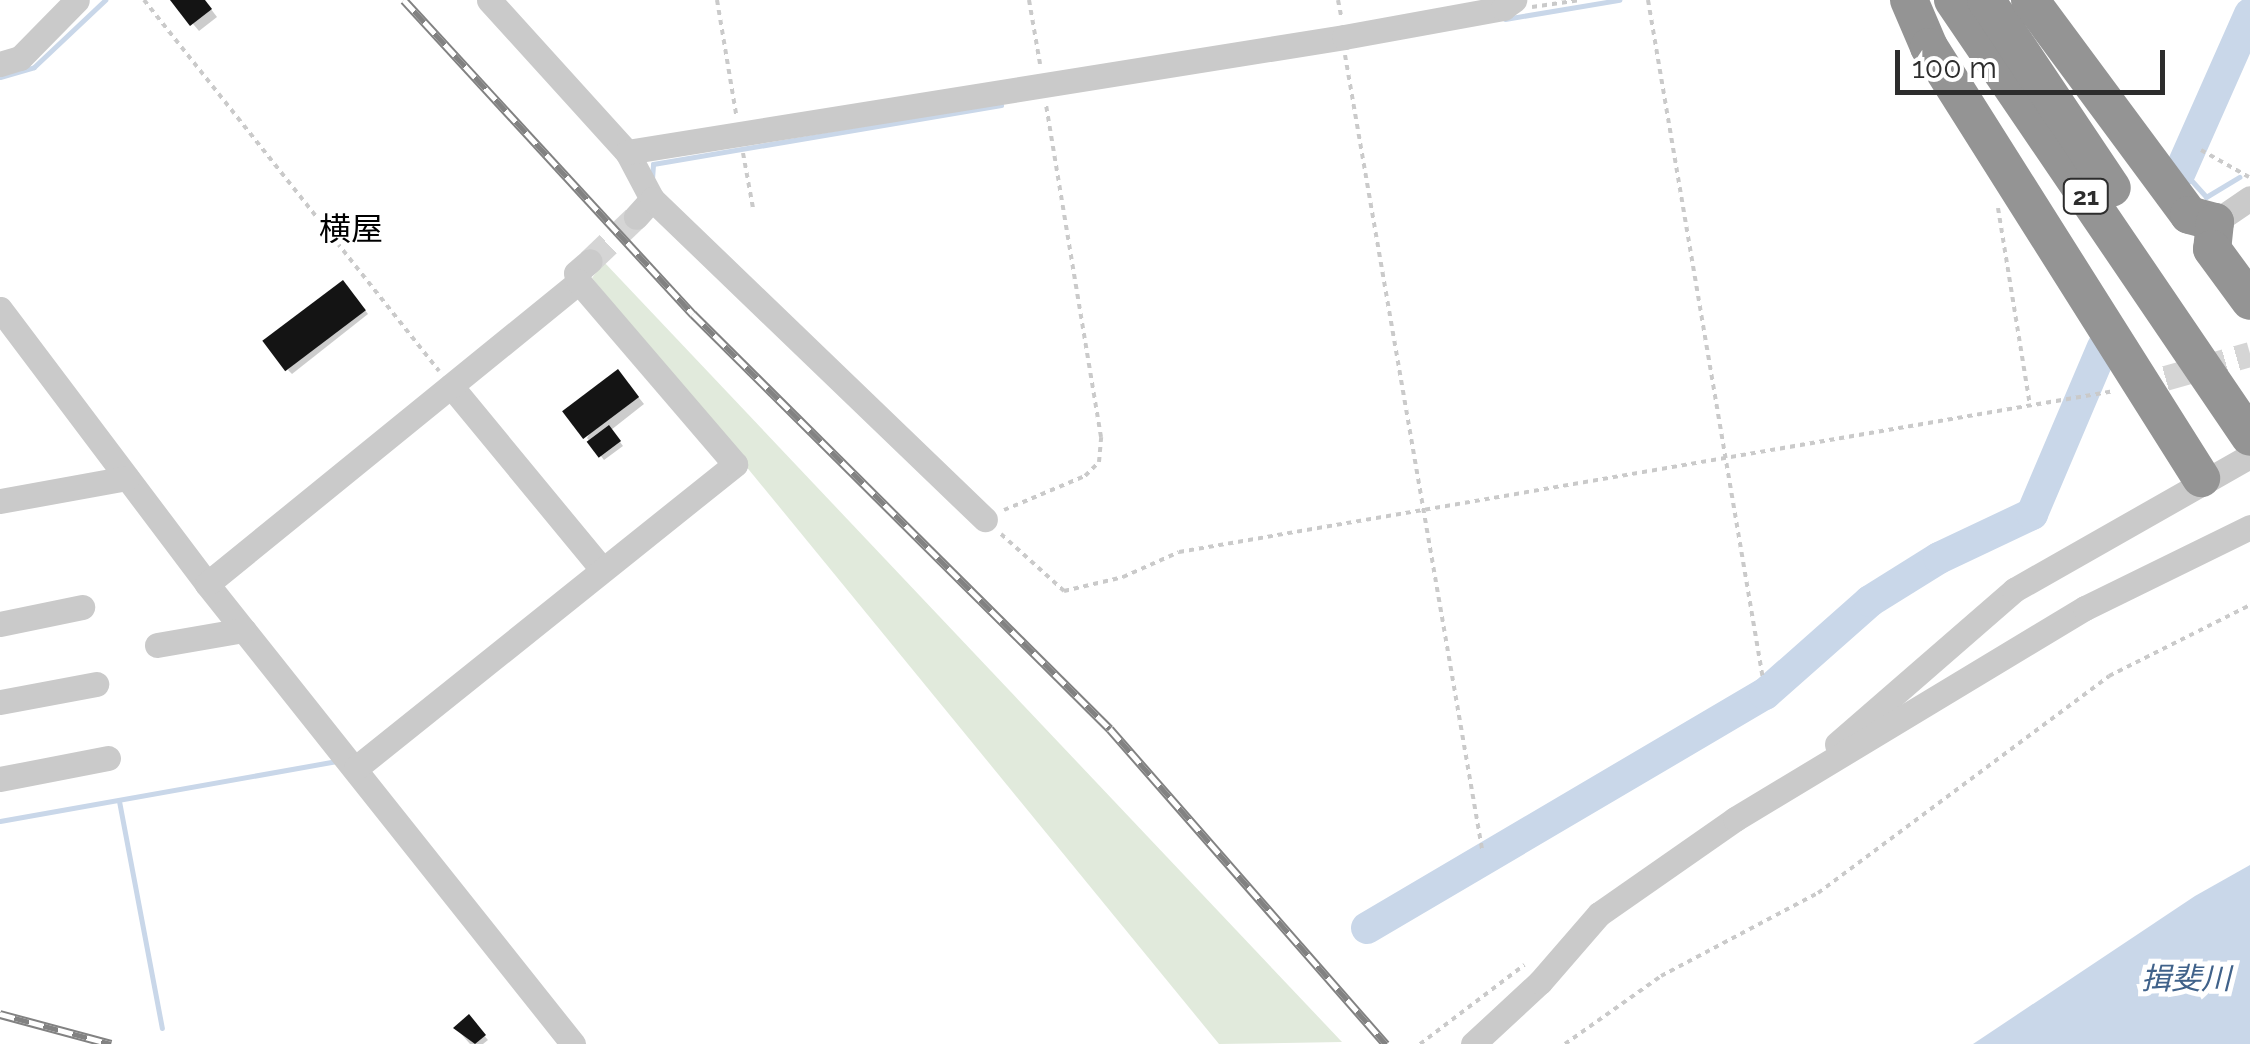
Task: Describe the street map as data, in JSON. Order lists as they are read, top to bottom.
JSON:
{
  "streets": {
    "highway": ["21"]
  },
  "districts": ["横屋"],
  "water": ["揖斐川"],
  "scale_bar": "100 m"
}
